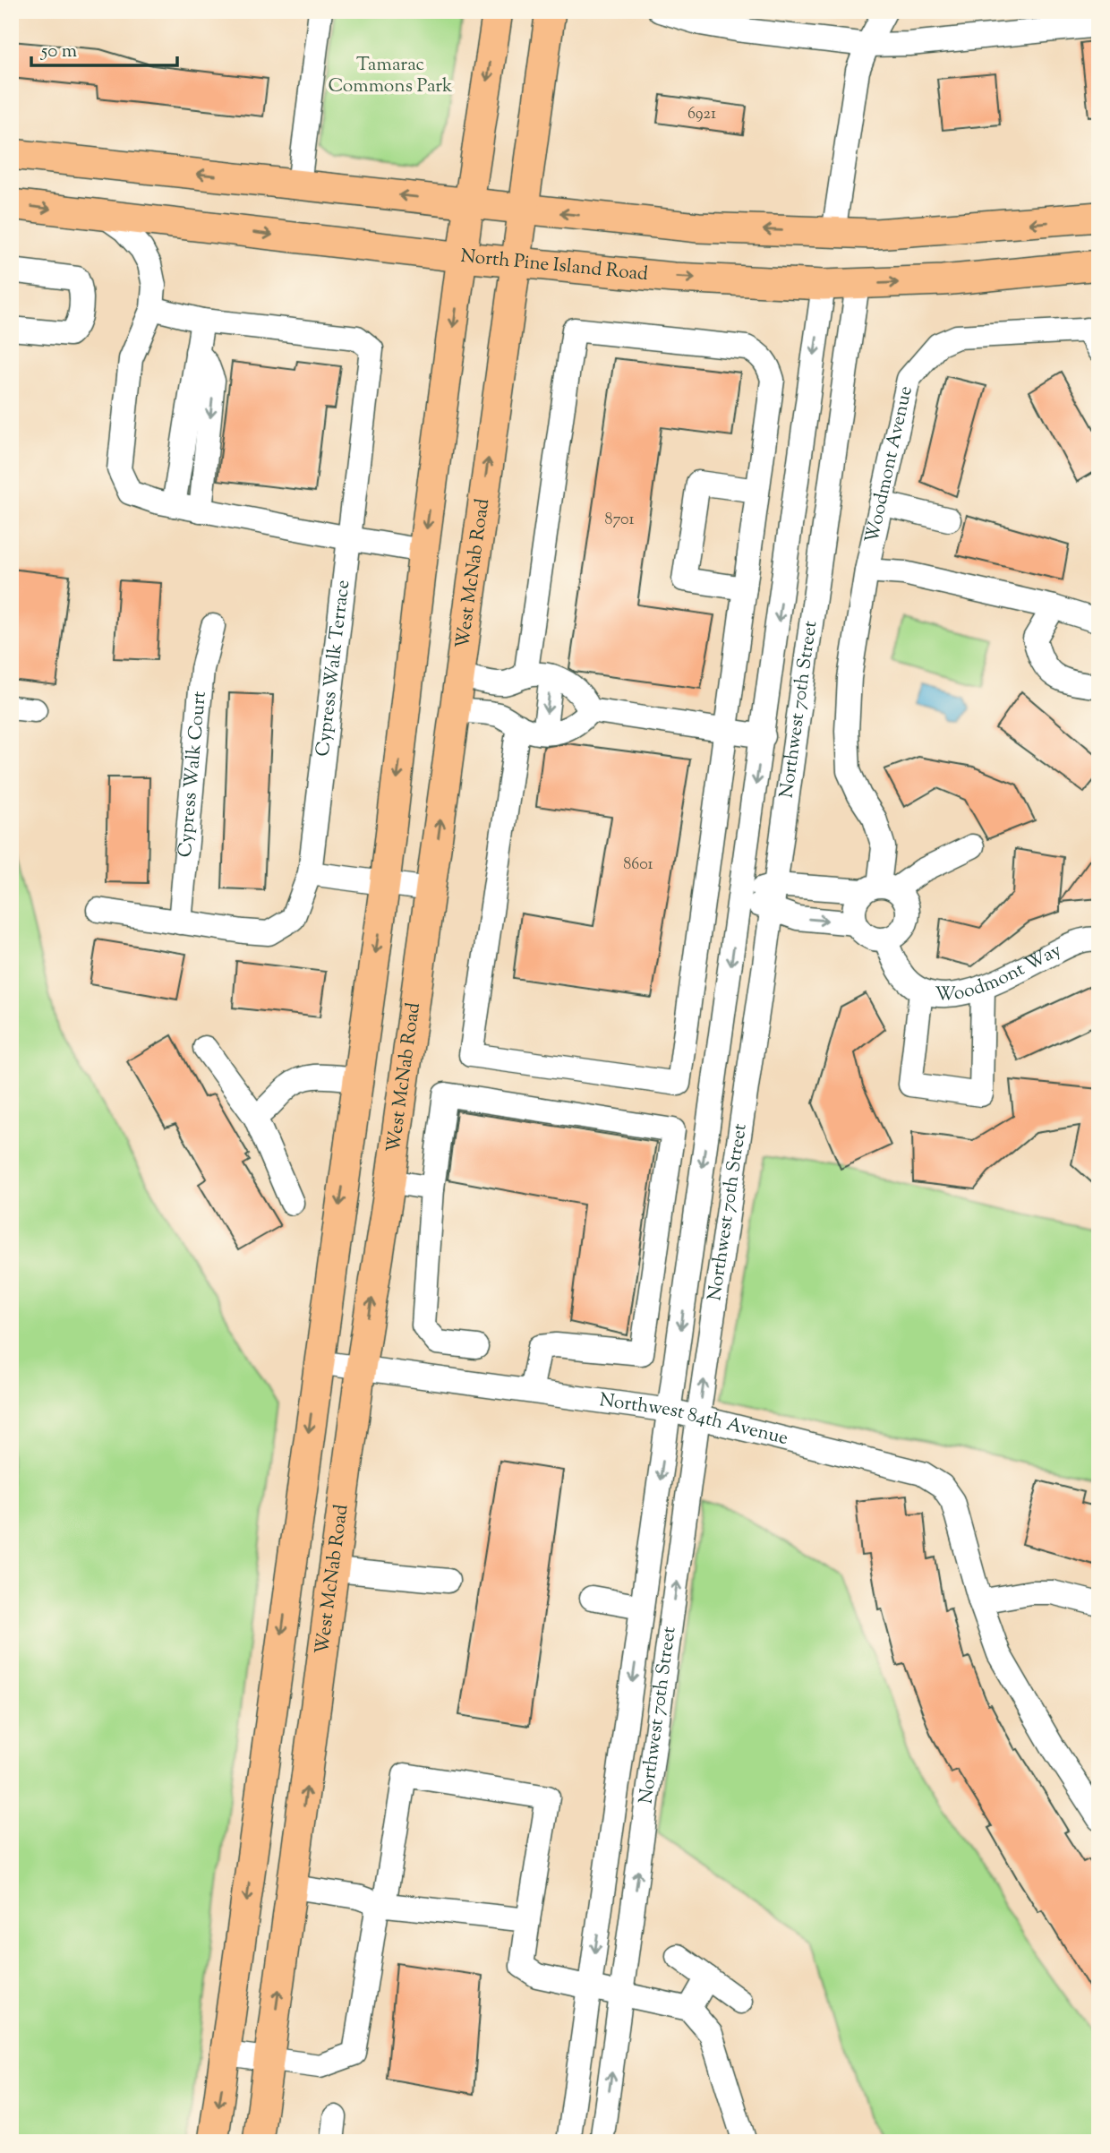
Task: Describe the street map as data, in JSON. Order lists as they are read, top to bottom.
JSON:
{
  "streets": {
    "main road": ["North Pine Island Road", "West McNab Road"],
    "street": [
      "Woodmont Avenue",
      "Cypress Walk Terrace",
      "Northwest 70th Street",
      "Cypress Walk Court",
      "Woodmont Way",
      "Northwest 84th Avenue"
    ]
  },
  "crossings": [
    ["North Pine Island Road", "West McNab Road"],
    ["North Pine Island Road", "Northwest 70th Street"],
    ["Woodmont Avenue", "Woodmont Way"],
    ["West McNab Road", "Northwest 84th Avenue"],
    ["Cypress Walk Terrace", "Cypress Walk Court"],
    ["Northwest 70th Street", "Northwest 84th Avenue"]
  ],
  "parks": ["Tamarac Commons Park"],
  "house_numbers": ["6921", "8701", "8601"],
  "scale_bar": "50 m"
}
